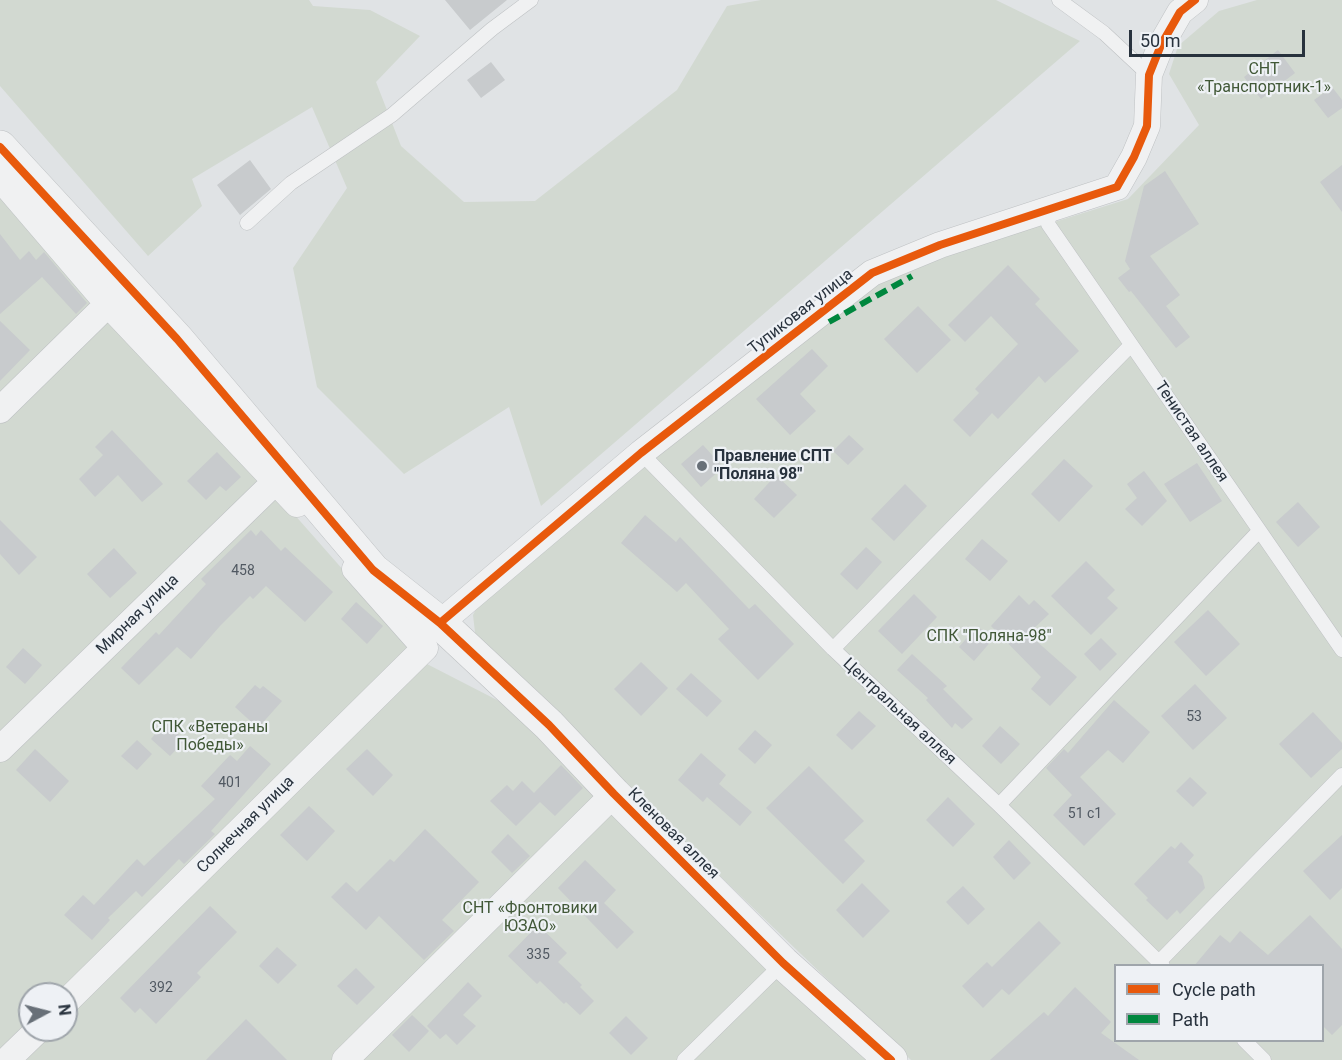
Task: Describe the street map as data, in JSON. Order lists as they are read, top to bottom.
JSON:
{
  "streets": {
    "street": [
      "Тупиковая улица",
      "Мирная улица",
      "Солнечная улица",
      "Кленовая аллея"
    ],
    "lane": ["Тенистая аллея", "Центральная аллея"]
  },
  "crossings": [
    ["Тупиковая улица", "Тенистая аллея"],
    ["Тупиковая улица", "Центральная аллея"],
    ["Тупиковая улица", "Солнечная улица"],
    ["Тупиковая улица", "Кленовая аллея"],
    ["Солнечная улица", "Кленовая аллея"]
  ],
  "parks": [
    "СНТ «Транспортник-1»",
    "СПК \"Поляна-98\"",
    "СПК «Ветераны Победы»",
    "СНТ «Фронтовики ЮЗАО»"
  ],
  "places": ["Правление СПТ \"Поляна 98\""],
  "house_numbers": [
    "458",
    "53",
    "401",
    "51 с1",
    "335",
    "392"
  ],
  "legend": ["Cycle path", "Path"],
  "scale_bar": "50 m",
  "north": "right"
}
